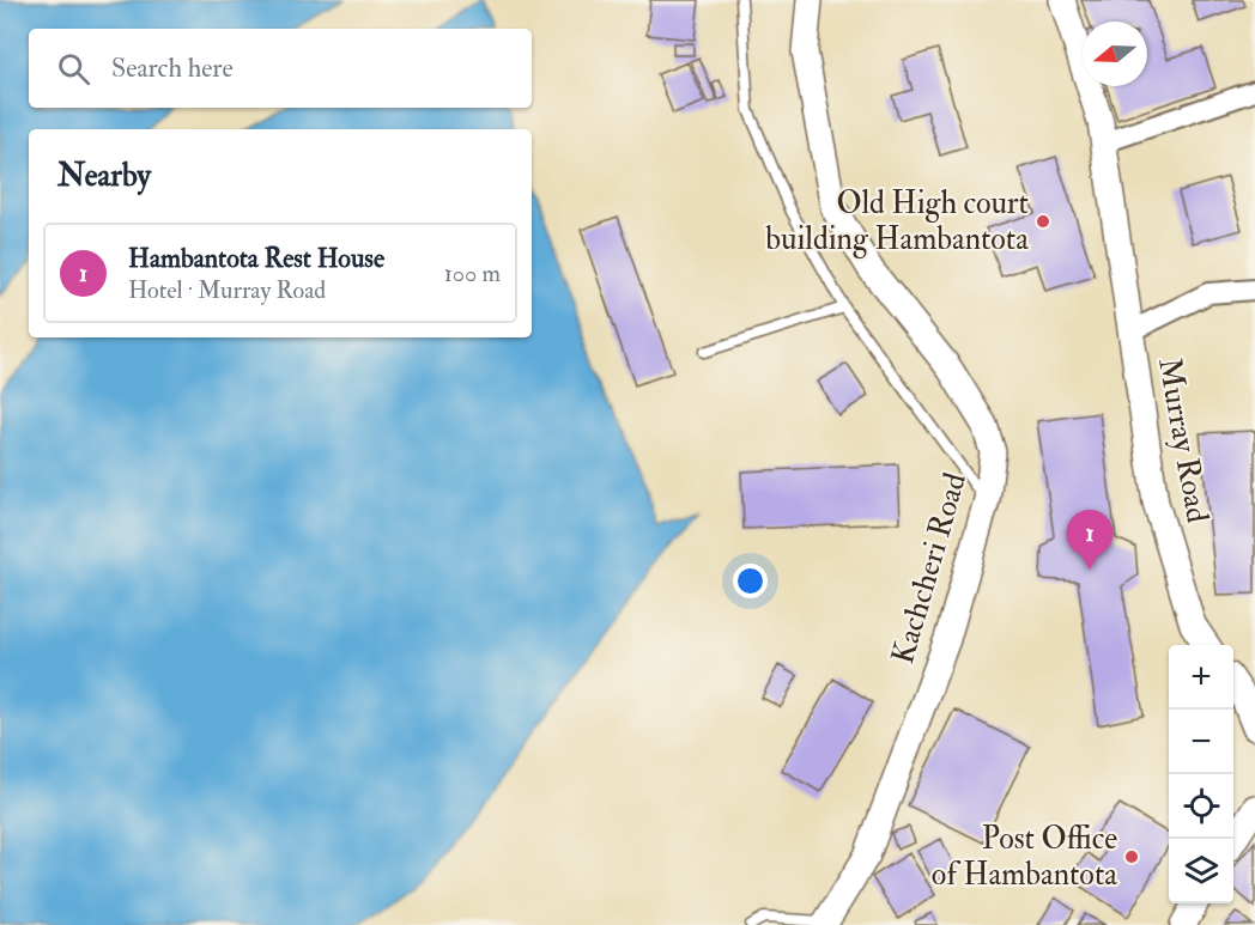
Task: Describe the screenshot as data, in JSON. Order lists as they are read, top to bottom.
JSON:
{
  "streets": {
    "street": ["Murray Road", "Kachcheri Road"]
  },
  "places": ["Old High court building Hambantota", "Post Office of Hambantota"],
  "north": "left",
  "page": {
    "search": "Search here",
    "heading": "Nearby",
    "list": [
      {
        "mark": "1",
        "name": "Hambantota Rest House",
        "note": "Hotel · Murray Road",
        "value": "100 m"
      }
    ],
    "pins": "1",
    "map_buttons": ["+", "−"]
  }
}
